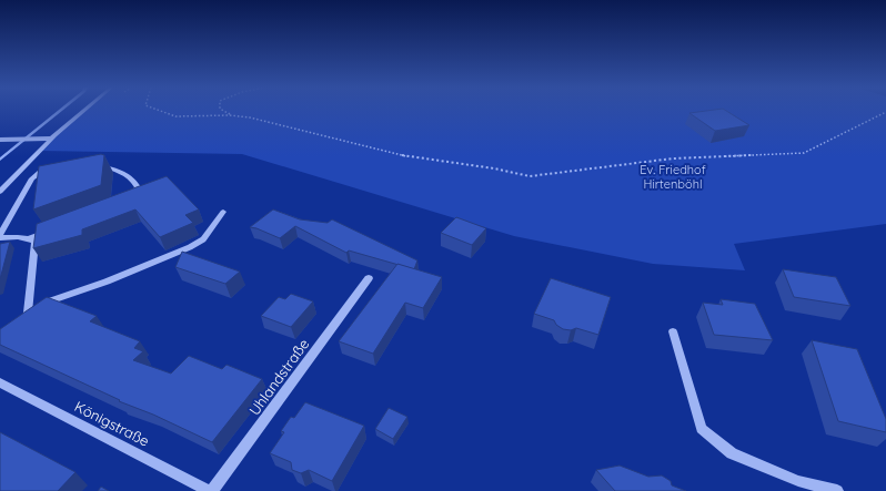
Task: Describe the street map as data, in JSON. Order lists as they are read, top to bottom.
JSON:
{
  "streets": {
    "street": ["Uhlandstraße", "Königstraße"]
  },
  "parks": ["Ev. Friedhof Hirtenböhl"]
}
